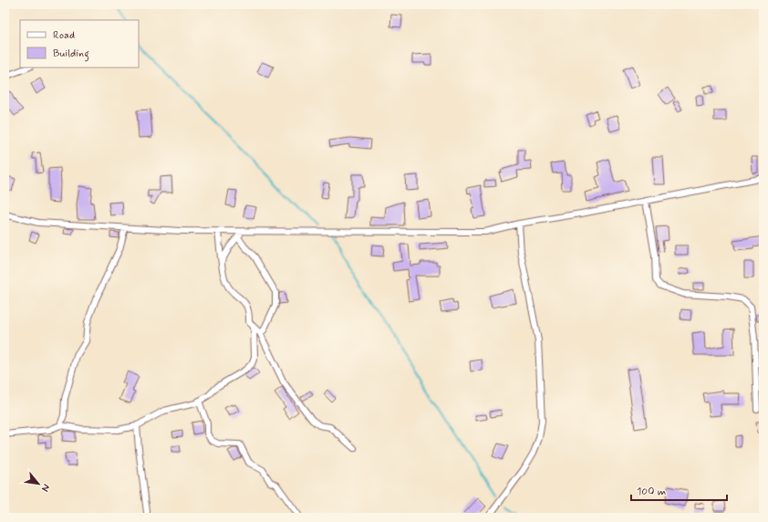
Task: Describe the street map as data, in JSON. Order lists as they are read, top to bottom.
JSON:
{
  "legend": ["Road", "Building"],
  "scale_bar": "100 m",
  "north": "bottom right"
}
